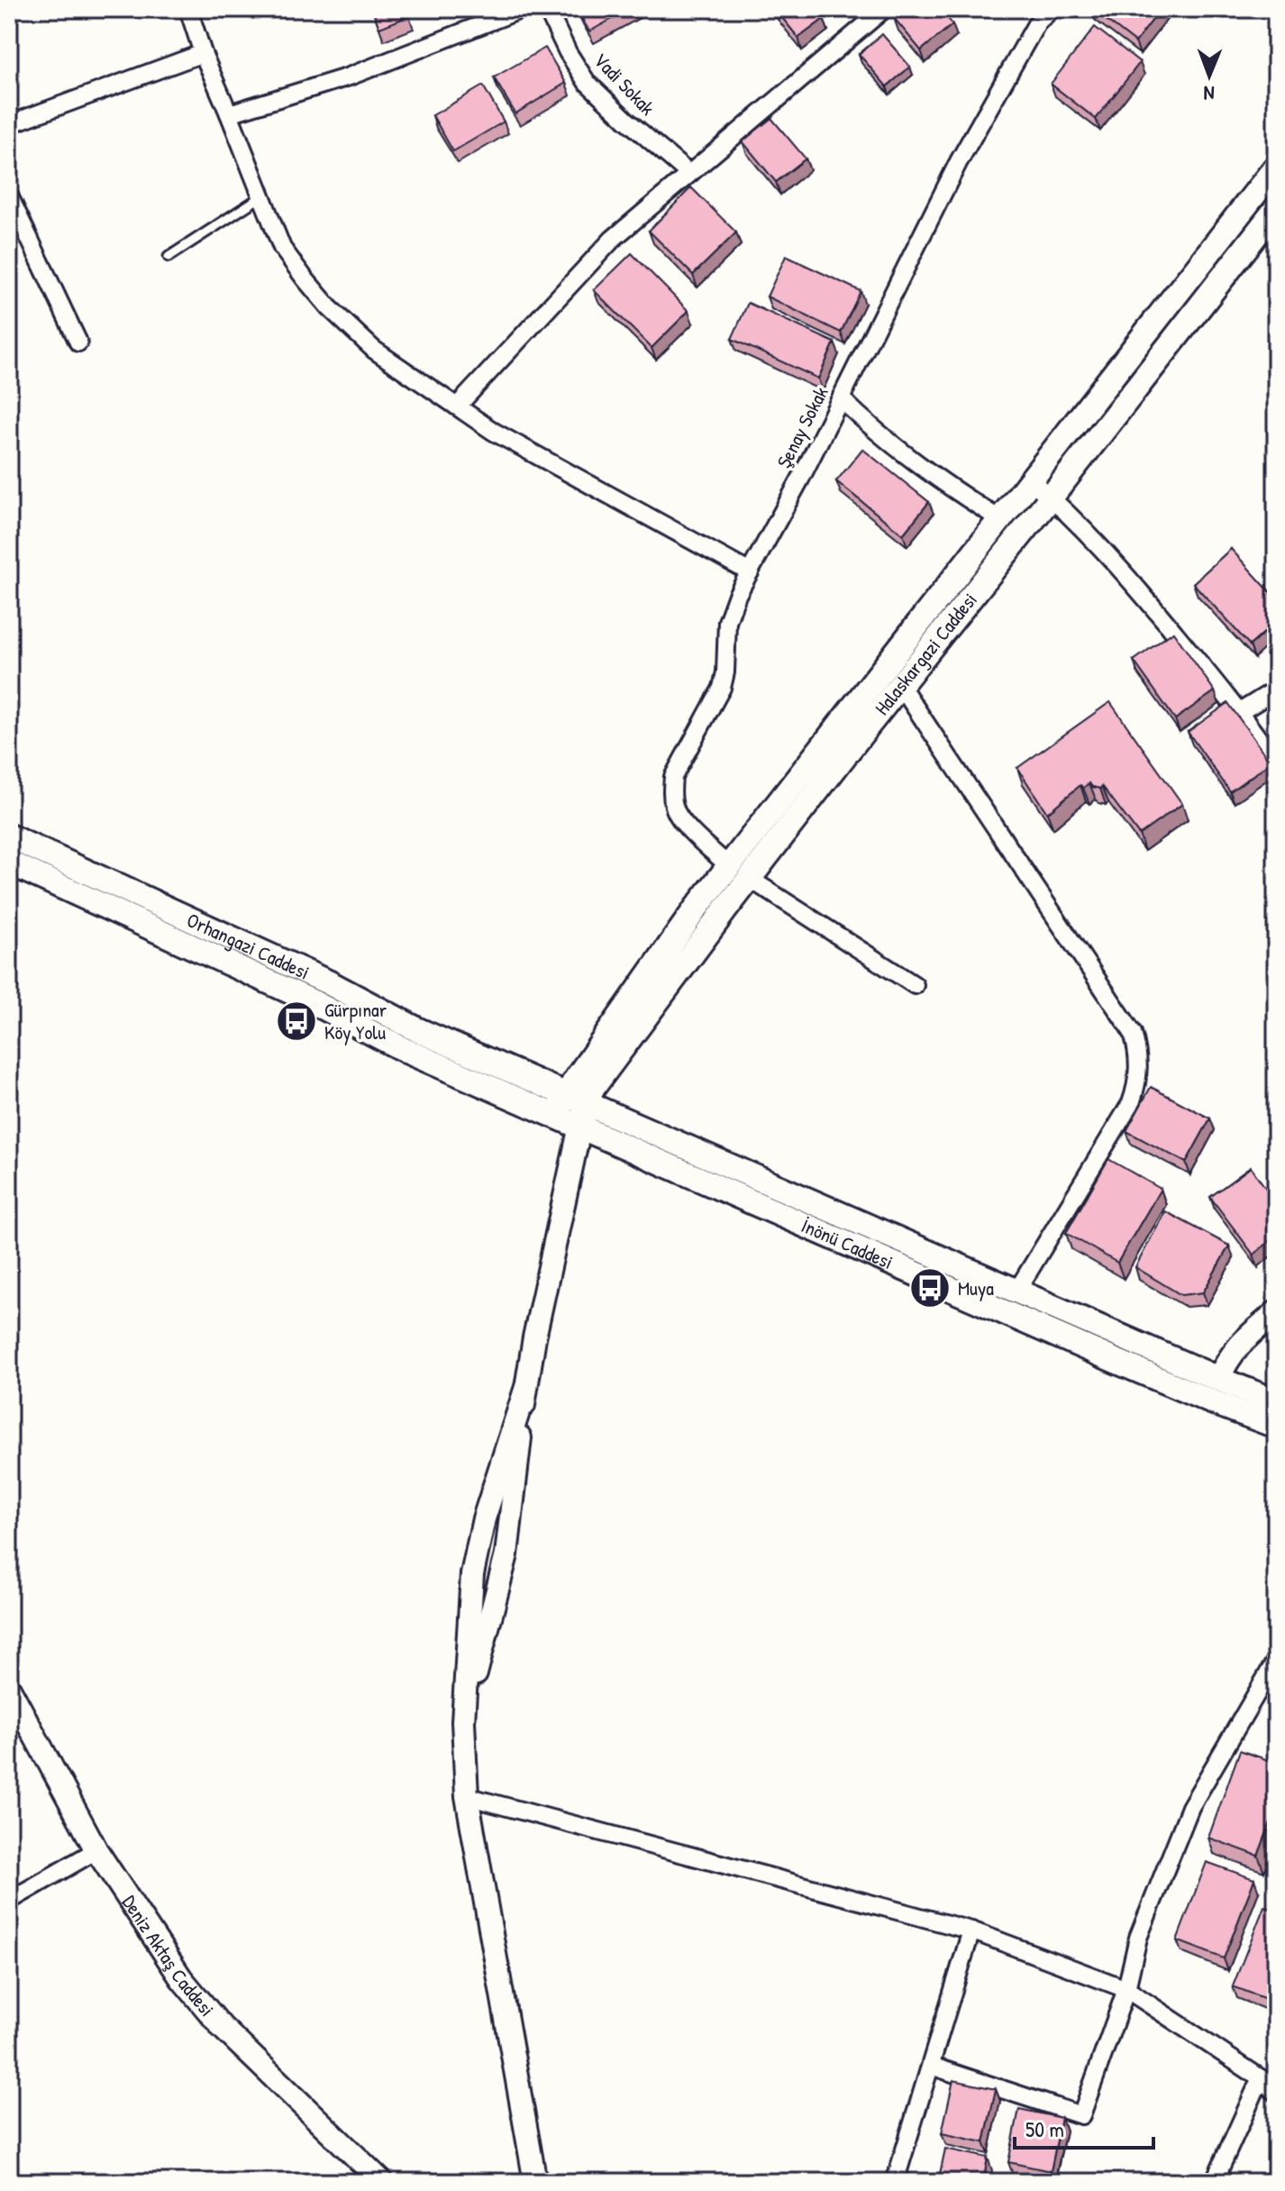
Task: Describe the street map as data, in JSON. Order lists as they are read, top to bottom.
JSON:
{
  "streets": {
    "main road": ["Halaskargazi Caddesi", "Orhangazi Caddesi", "İnönü Caddesi"],
    "street": ["Vadi Sokak", "Şenay Sokak", "Deniz Aktaş Caddesi"]
  },
  "crossings": [
    ["Halaskargazi Caddesi", "Orhangazi Caddesi"],
    ["Halaskargazi Caddesi", "İnönü Caddesi"],
    ["Orhangazi Caddesi", "İnönü Caddesi"]
  ],
  "places": {
    "bus stop": ["Gürpınar Köy Yolu", "Muya"]
  },
  "scale_bar": "50 m",
  "north": "bottom"
}
